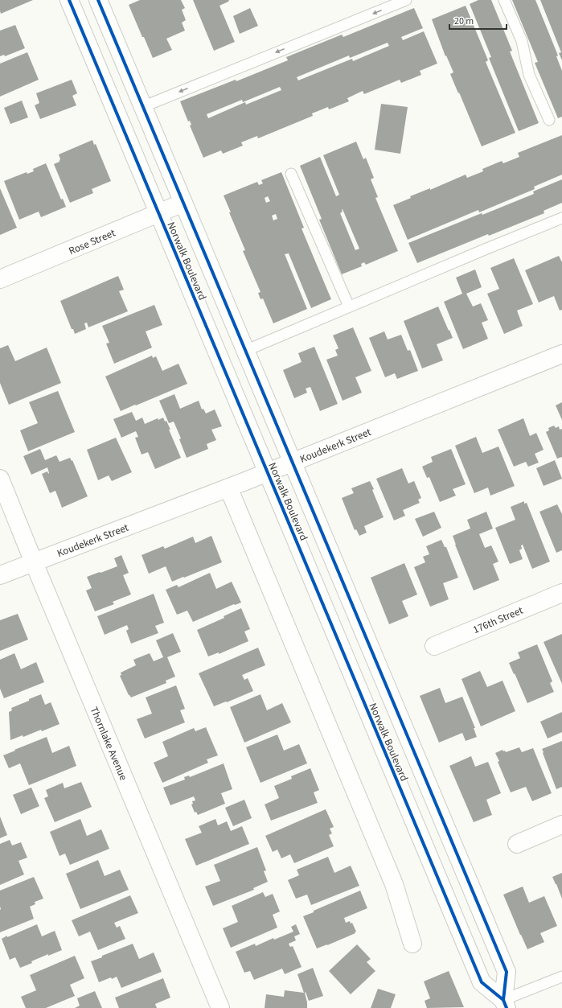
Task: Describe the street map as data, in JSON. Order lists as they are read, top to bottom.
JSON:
{
  "streets": {
    "main road": [
      "Rose Street",
      "Norwalk Boulevard",
      "Koudekerk Street",
      "176th Street",
      "Thornlake Avenue"
    ]
  },
  "crossings": [
    ["Rose Street", "Norwalk Boulevard"],
    ["Norwalk Boulevard", "Koudekerk Street"],
    ["Koudekerk Street", "Thornlake Avenue"]
  ],
  "scale_bar": "20 m"
}
